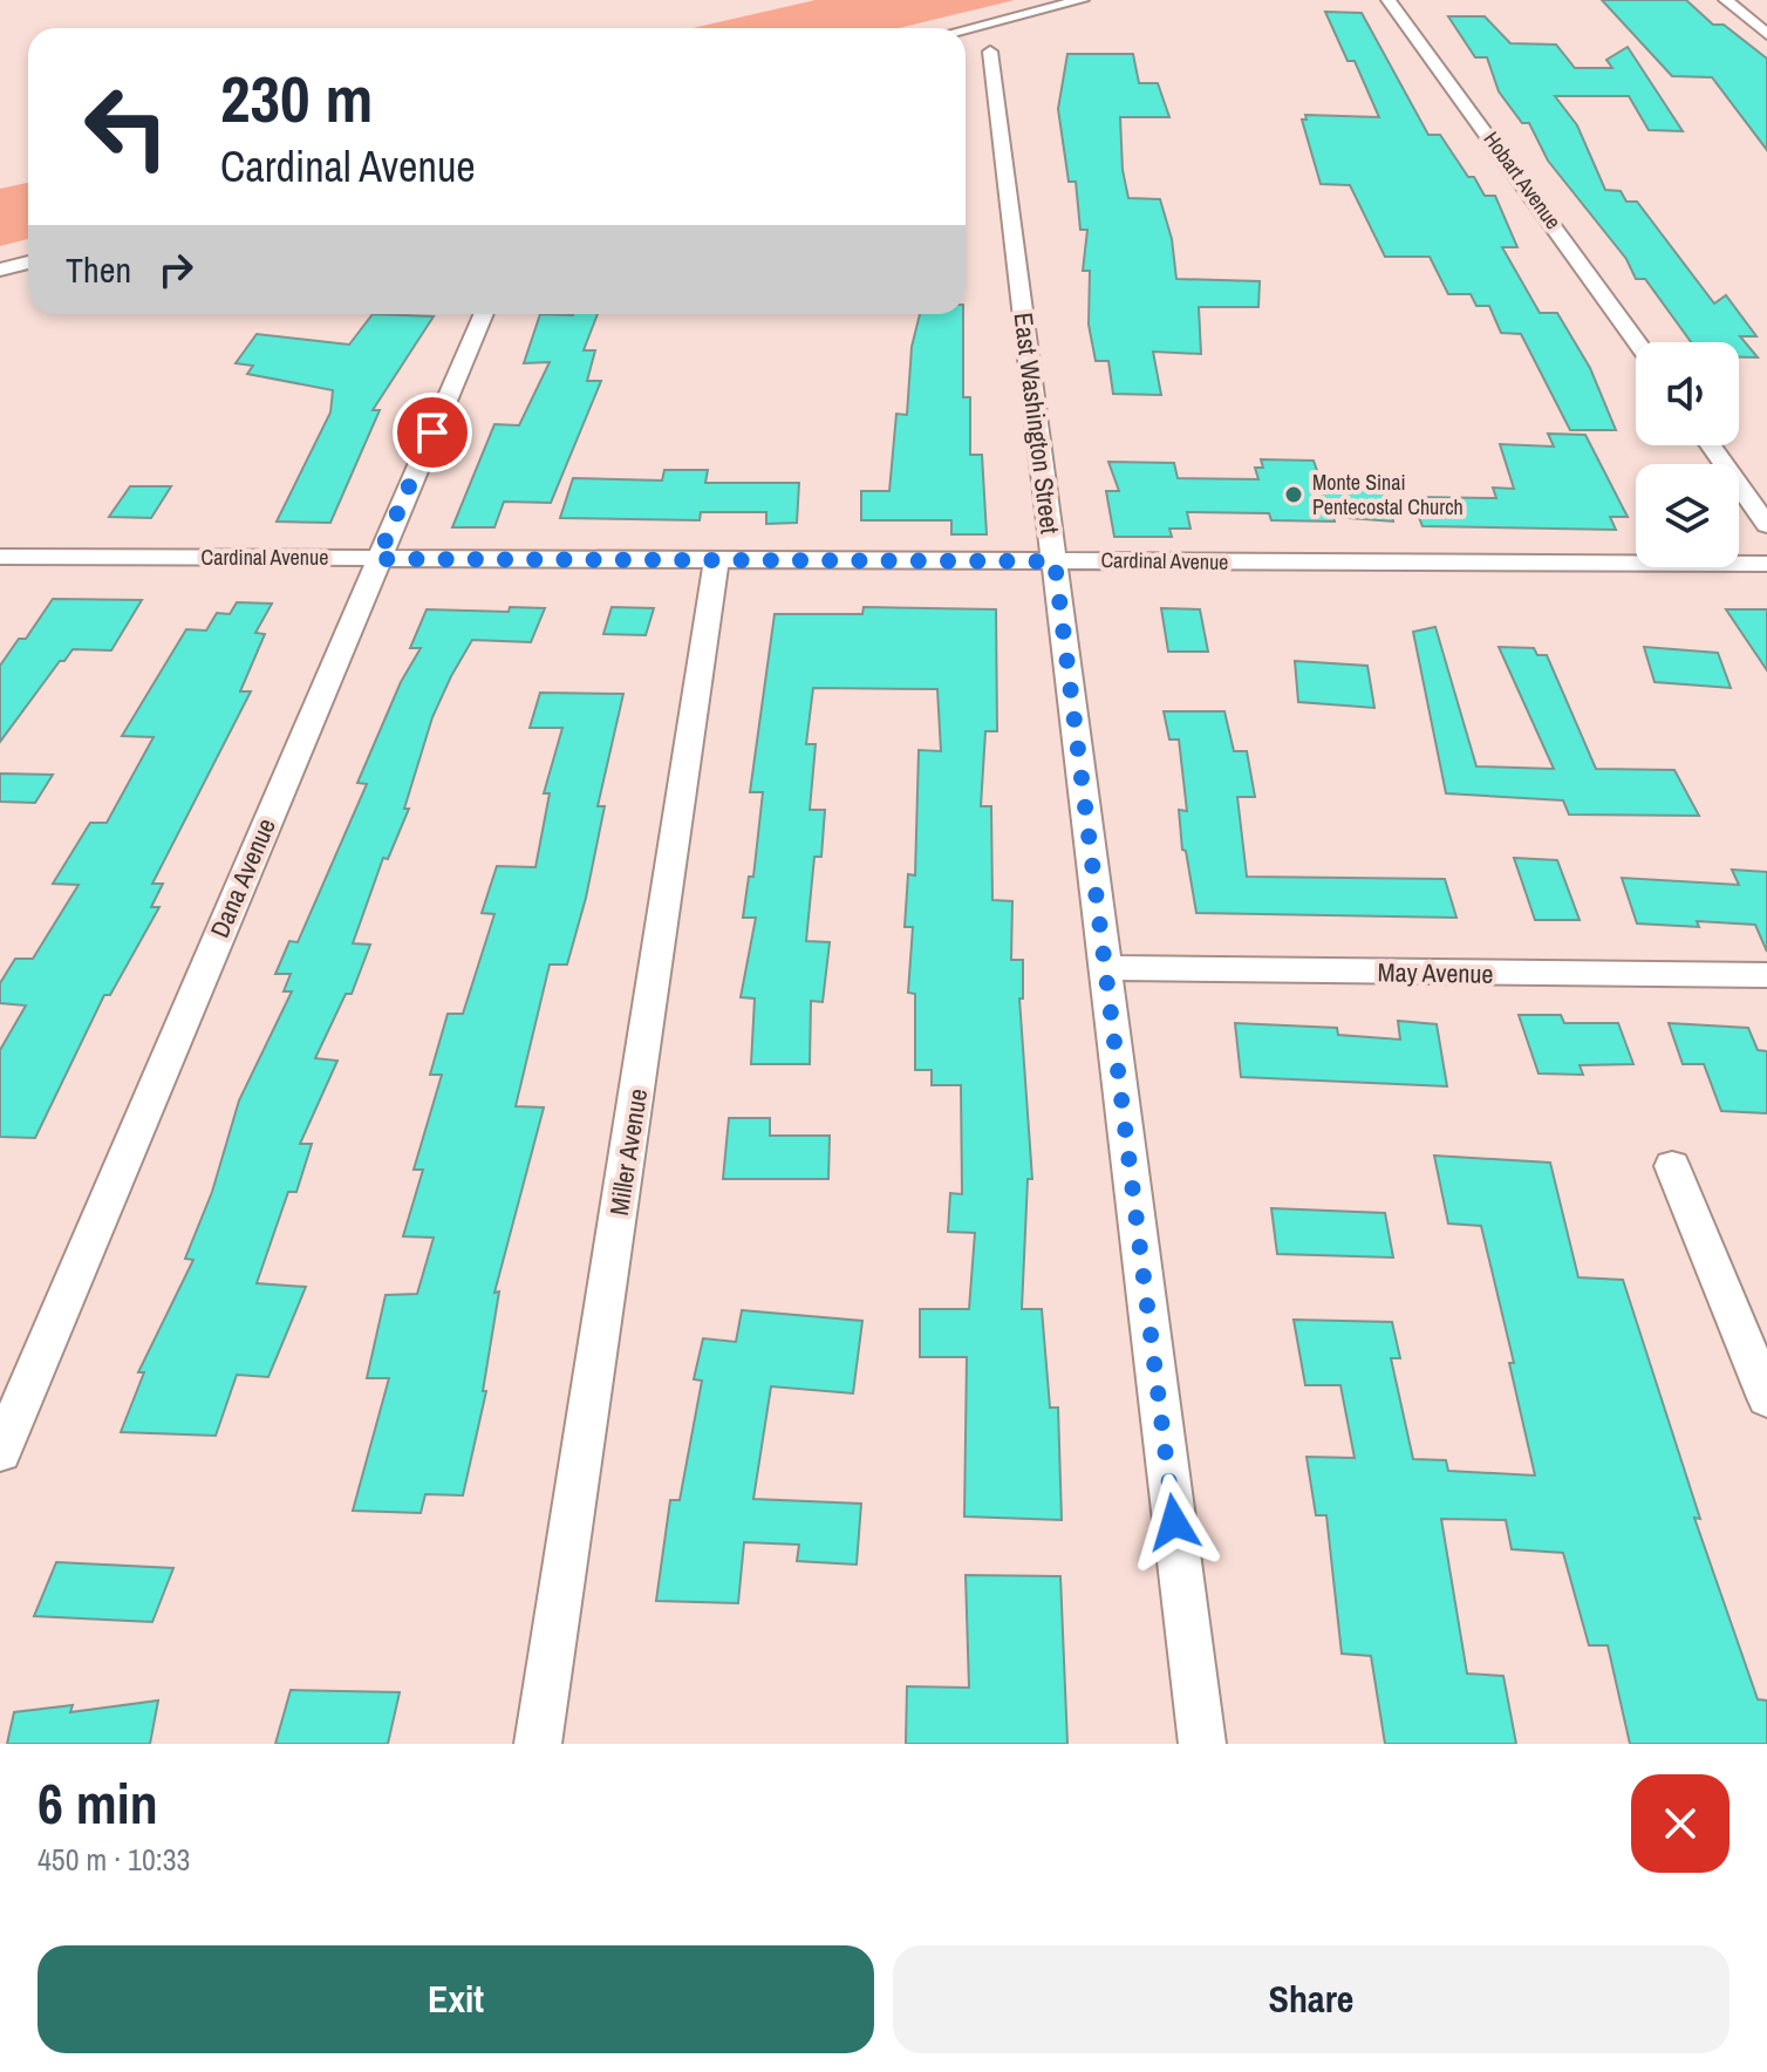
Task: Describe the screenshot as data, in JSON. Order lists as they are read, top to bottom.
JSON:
{
  "streets": {
    "street": [
      "Hobart Avenue",
      "East Washington Street",
      "Cardinal Avenue",
      "Dana Avenue",
      "May Avenue",
      "Miller Avenue"
    ]
  },
  "crossings": [
    ["East Washington Street", "Cardinal Avenue"],
    ["East Washington Street", "May Avenue"],
    ["Cardinal Avenue", "Dana Avenue"],
    ["Cardinal Avenue", "Miller Avenue"]
  ],
  "places": ["Monte Sinai Pentecostal Church"],
  "page": {
    "turn": ["230 m", "Cardinal Avenue"],
    "then": "Then",
    "heading": ["6 min", "450 m · 10:33"],
    "buttons": ["Exit", "Share"]
  }
}
